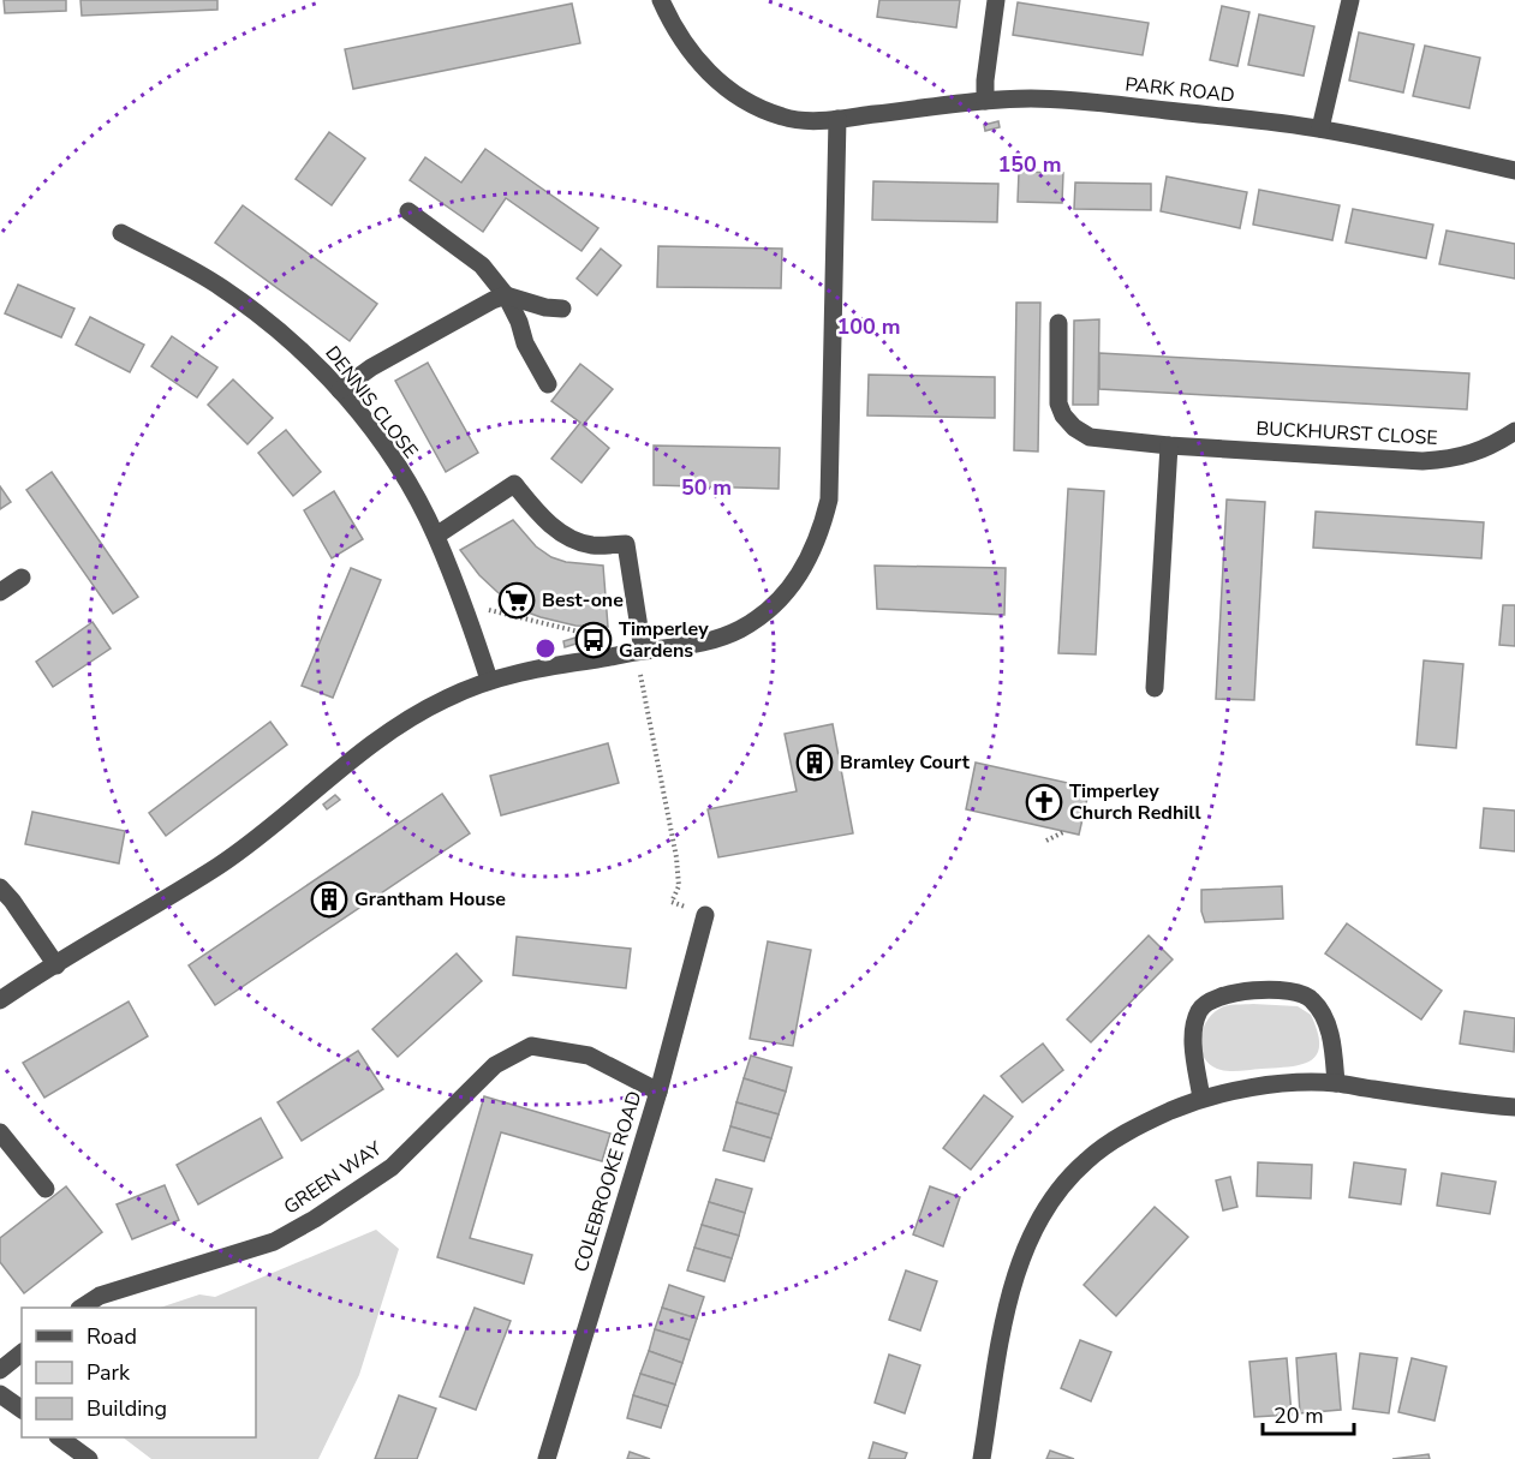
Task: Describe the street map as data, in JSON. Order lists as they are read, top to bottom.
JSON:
{
  "streets": {
    "street": [
      "PARK ROAD",
      "DENNIS CLOSE",
      "BUCKHURST CLOSE",
      "GREEN WAY",
      "COLEBROOKE ROAD"
    ]
  },
  "crossings": [
    ["GREEN WAY", "COLEBROOKE ROAD"]
  ],
  "places": {
    "supermarket": ["Best-one"],
    "bus stop": ["Timperley Gardens"],
    "building": ["Bramley Court", "Grantham House"],
    "church": ["Timperley Church Redhill"]
  },
  "legend": ["Road", "Park", "Building"],
  "scale_bar": "20 m",
  "rings": ["150 m", "100 m", "50 m"]
}
